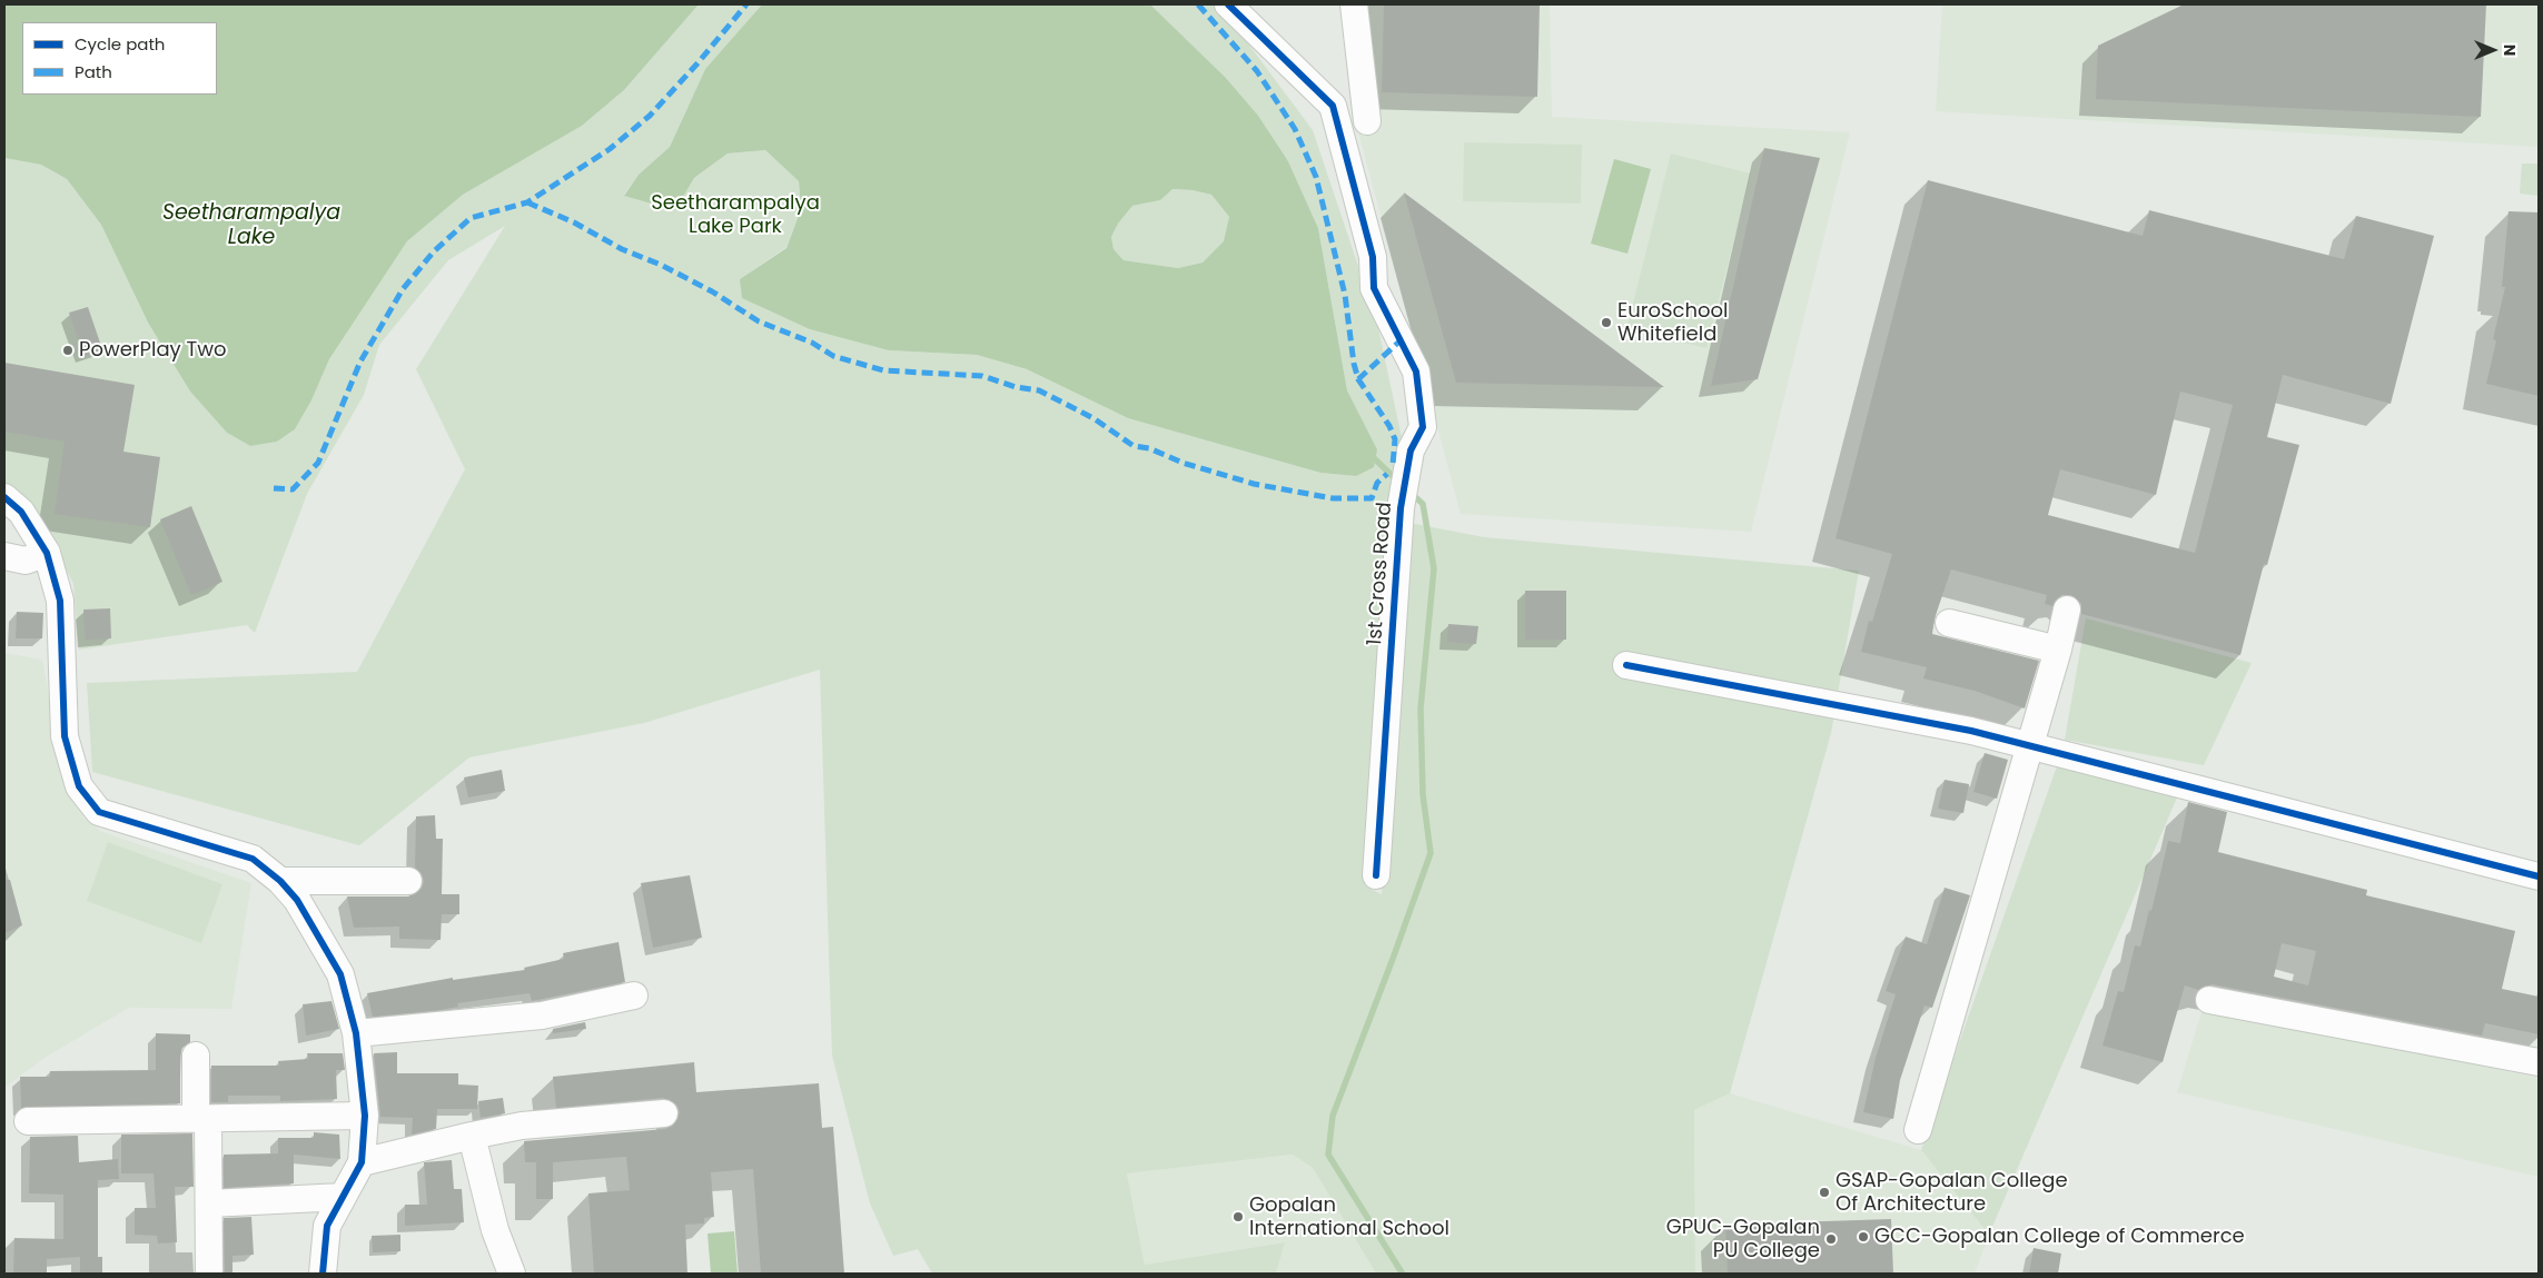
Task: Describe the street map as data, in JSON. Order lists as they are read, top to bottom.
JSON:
{
  "streets": {
    "street": ["1st Cross Road"]
  },
  "water": ["Seetharampalya Lake"],
  "parks": ["Seetharampalya Lake Park"],
  "places": [
    "EuroSchool Whitefield",
    "PowerPlay Two",
    "GSAP-Gopalan College Of Architecture",
    "Gopalan International School",
    "GCC-Gopalan College of Commerce",
    "GPUC-Gopalan PU College"
  ],
  "legend": ["Cycle path", "Path"],
  "north": "right"
}
